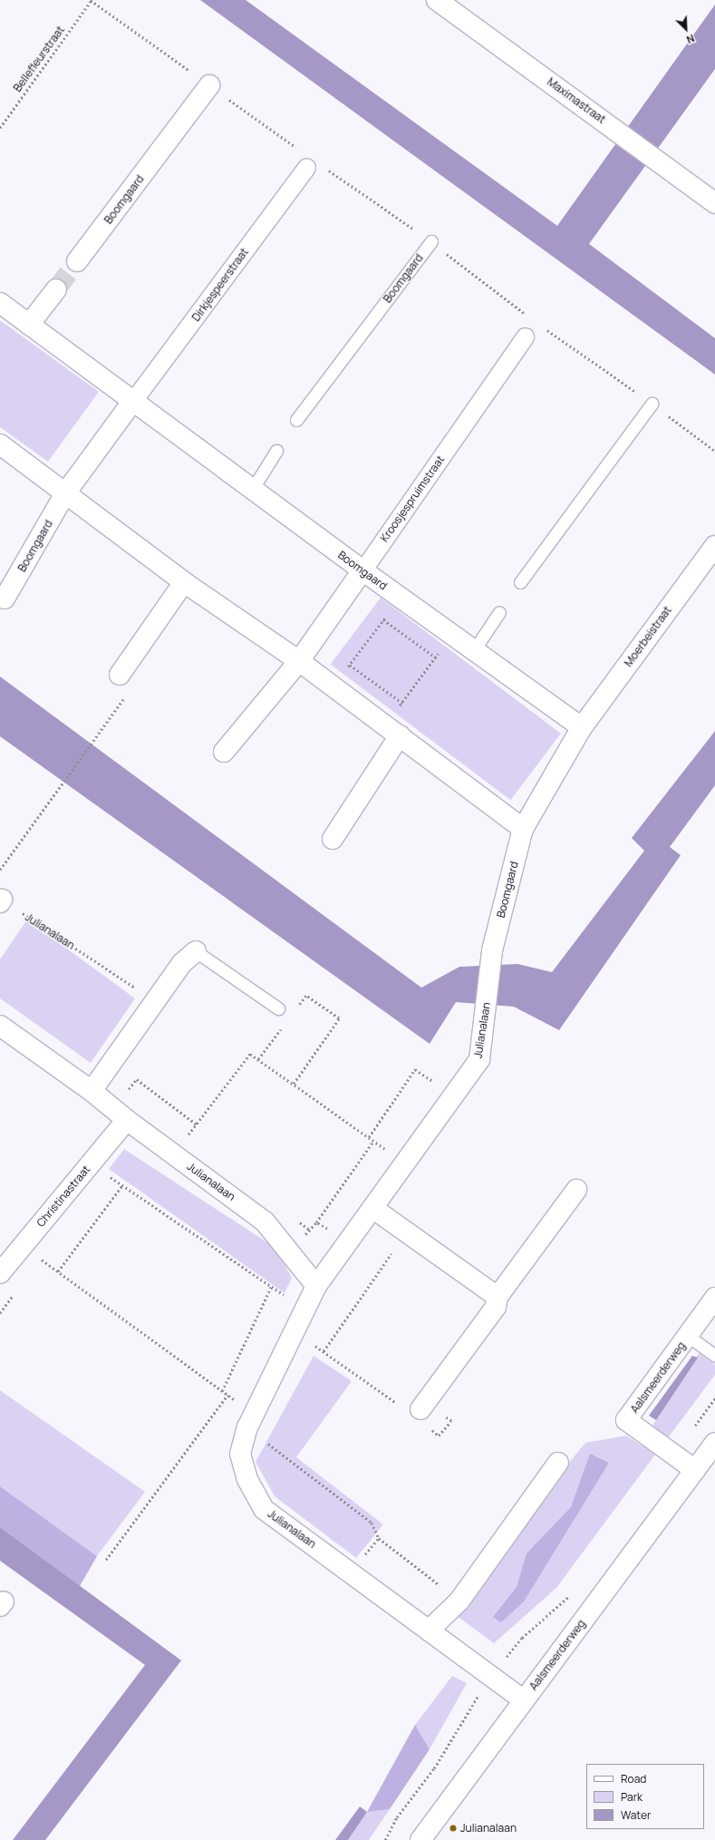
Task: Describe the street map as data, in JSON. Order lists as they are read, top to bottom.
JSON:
{
  "streets": {
    "street": [
      "Maximastraat",
      "Boomgaard",
      "Dirkjespeerstraat",
      "Kroosjespruimstraat",
      "Moerbeistraat",
      "Julianalaan",
      "Christinastraat",
      "Aalsmeerderweg"
    ],
    "path": ["Bellefleurstraat"]
  },
  "crossings": [
    ["Boomgaard", "Dirkjespeerstraat"],
    ["Boomgaard", "Kroosjespruimstraat"],
    ["Boomgaard", "Moerbeistraat"],
    ["Boomgaard", "Julianalaan"],
    ["Julianalaan", "Christinastraat"],
    ["Julianalaan", "Aalsmeerderweg"]
  ],
  "places": ["Julianalaan"],
  "legend": ["Road", "Park", "Water"],
  "north": "bottom right"
}
